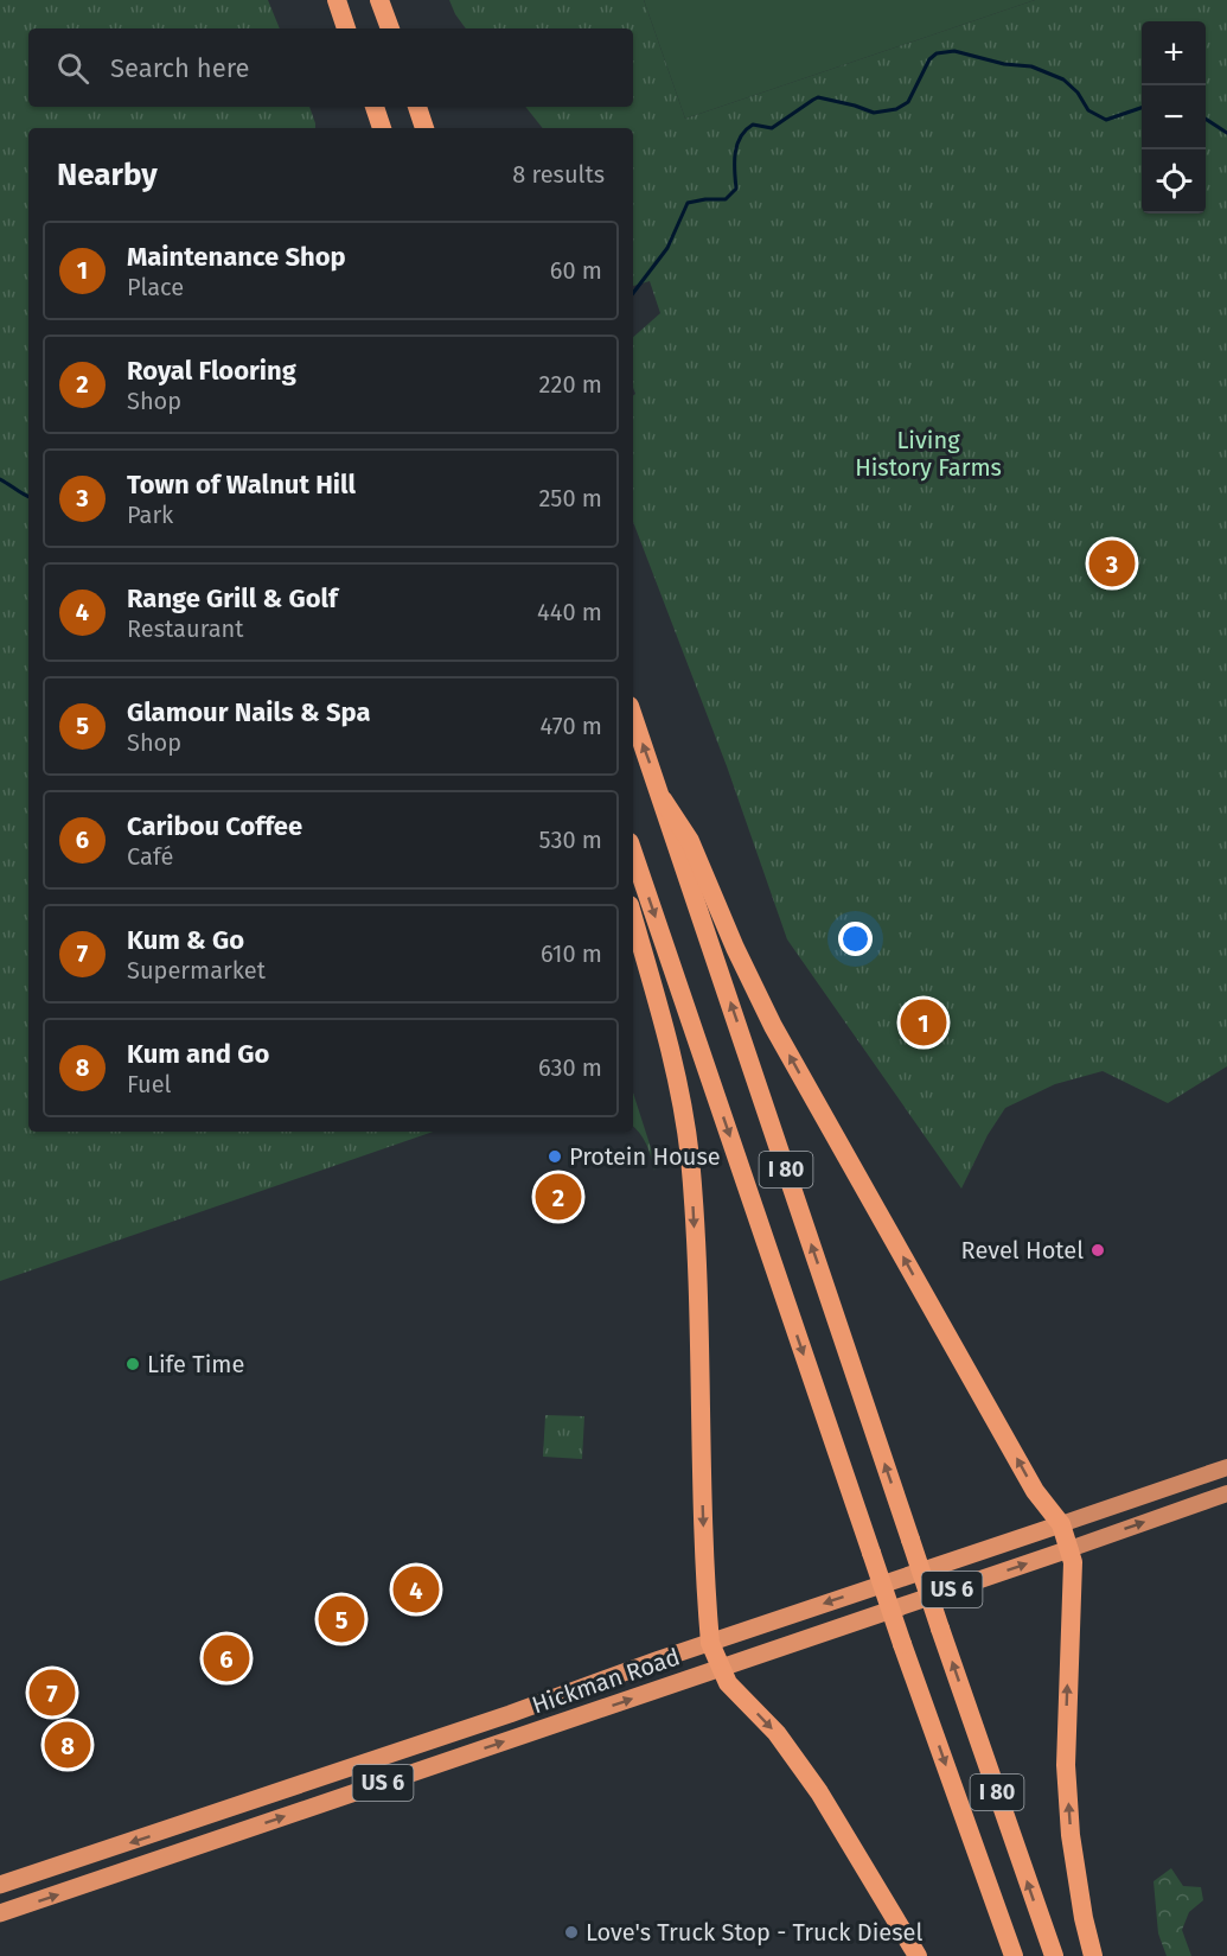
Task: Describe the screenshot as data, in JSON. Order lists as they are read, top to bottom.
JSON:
{
  "streets": {
    "highway": ["I 80", "US 6", "Hickman Road"]
  },
  "parks": ["Living History Farms"],
  "places": [
    "Protein House",
    "Revel Hotel",
    "Life Time",
    "Love's Truck Stop - Truck Diesel"
  ],
  "page": {
    "map_buttons": ["+", "−"],
    "search": "Search here",
    "heading": ["Nearby", "8 results"],
    "list": [
      {
        "mark": "1",
        "name": "Maintenance Shop",
        "note": "Place",
        "value": "60 m"
      },
      {
        "mark": "2",
        "name": "Royal Flooring",
        "note": "Shop",
        "value": "220 m"
      },
      {
        "mark": "3",
        "name": "Town of Walnut Hill",
        "note": "Park",
        "value": "250 m"
      },
      {
        "mark": "4",
        "name": "Range Grill & Golf",
        "note": "Restaurant",
        "value": "440 m"
      },
      {
        "mark": "5",
        "name": "Glamour Nails & Spa",
        "note": "Shop",
        "value": "470 m"
      },
      {
        "mark": "6",
        "name": "Caribou Coffee",
        "note": "Café",
        "value": "530 m"
      },
      {
        "mark": "7",
        "name": "Kum & Go",
        "note": "Supermarket",
        "value": "610 m"
      },
      {
        "mark": "8",
        "name": "Kum and Go",
        "note": "Fuel",
        "value": "630 m"
      }
    ],
    "pins": [
      "3",
      "1",
      "2",
      "4",
      "5",
      "6",
      "7",
      "8"
    ]
  }
}
